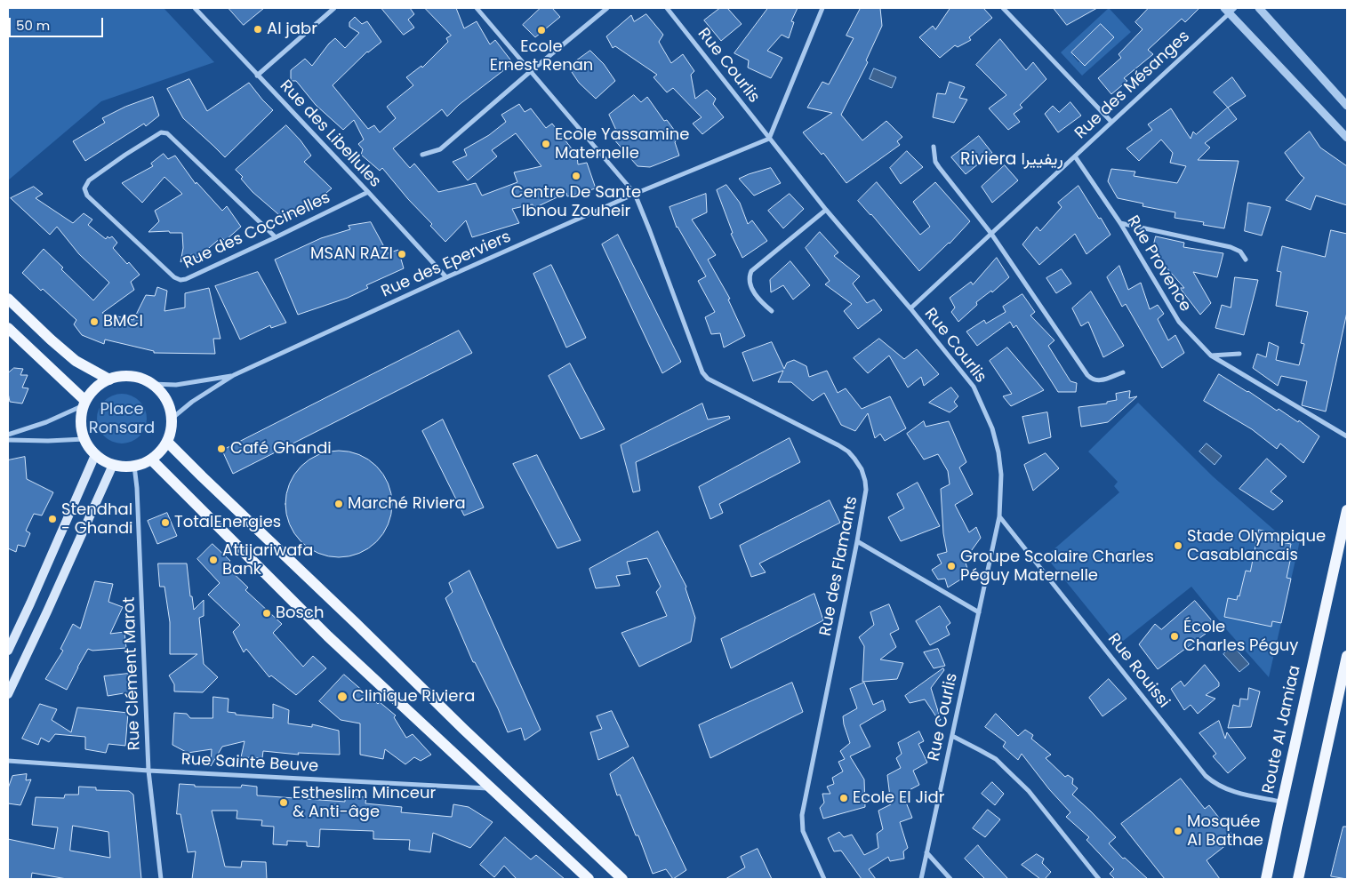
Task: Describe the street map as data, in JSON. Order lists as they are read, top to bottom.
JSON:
{
  "streets": {
    "main road": ["Route Al Jamiaa"],
    "street": [
      "Rue Courlis",
      "Rue des Mésanges",
      "Rue des Libellules",
      "Rue des Coccinelles",
      "Rue Provence",
      "Rue des Eperviers",
      "Rue des Flamants",
      "Rue Rouissi",
      "Rue Clément Marot",
      "Rue Sainte Beuve"
    ]
  },
  "crossings": [
    ["Rue Courlis", "Rue des Mésanges"],
    ["Rue Courlis", "Rue des Eperviers"],
    ["Rue Courlis", "Rue Rouissi"],
    ["Rue des Mésanges", "Rue Provence"],
    ["Rue des Libellules", "Rue des Coccinelles"],
    ["Rue des Libellules", "Rue des Eperviers"],
    ["Rue des Eperviers", "Rue des Flamants"],
    ["Rue des Eperviers", "Rue Clément Marot"],
    ["Rue Rouissi", "Route Al Jamiaa"],
    ["Rue Clément Marot", "Rue Sainte Beuve"]
  ],
  "districts": ["Riviera ريفييرا"],
  "parks": ["Place Ronsard"],
  "places": [
    "Al jabr",
    "Ecole Ernest Renan",
    "Ecole Yassamine Maternelle",
    "Centre De Sante Ibnou Zouheir",
    "MSAN RAZI",
    "BMCI",
    "Café Ghandi",
    "Marché Riviera",
    "Stendhal - Ghandi",
    "TotalEnergies",
    "Stade Olympique Casablancais",
    "Attijariwafa Bank",
    "Groupe Scolaire Charles Péguy Maternelle",
    "Bosch",
    "École Charles Péguy",
    "Clinique Riviera",
    "Ecole El Jidr",
    "Estheslim Minceur & Anti-âge",
    "Mosquée Al Bathae"
  ],
  "scale_bar": "50 m"
}
